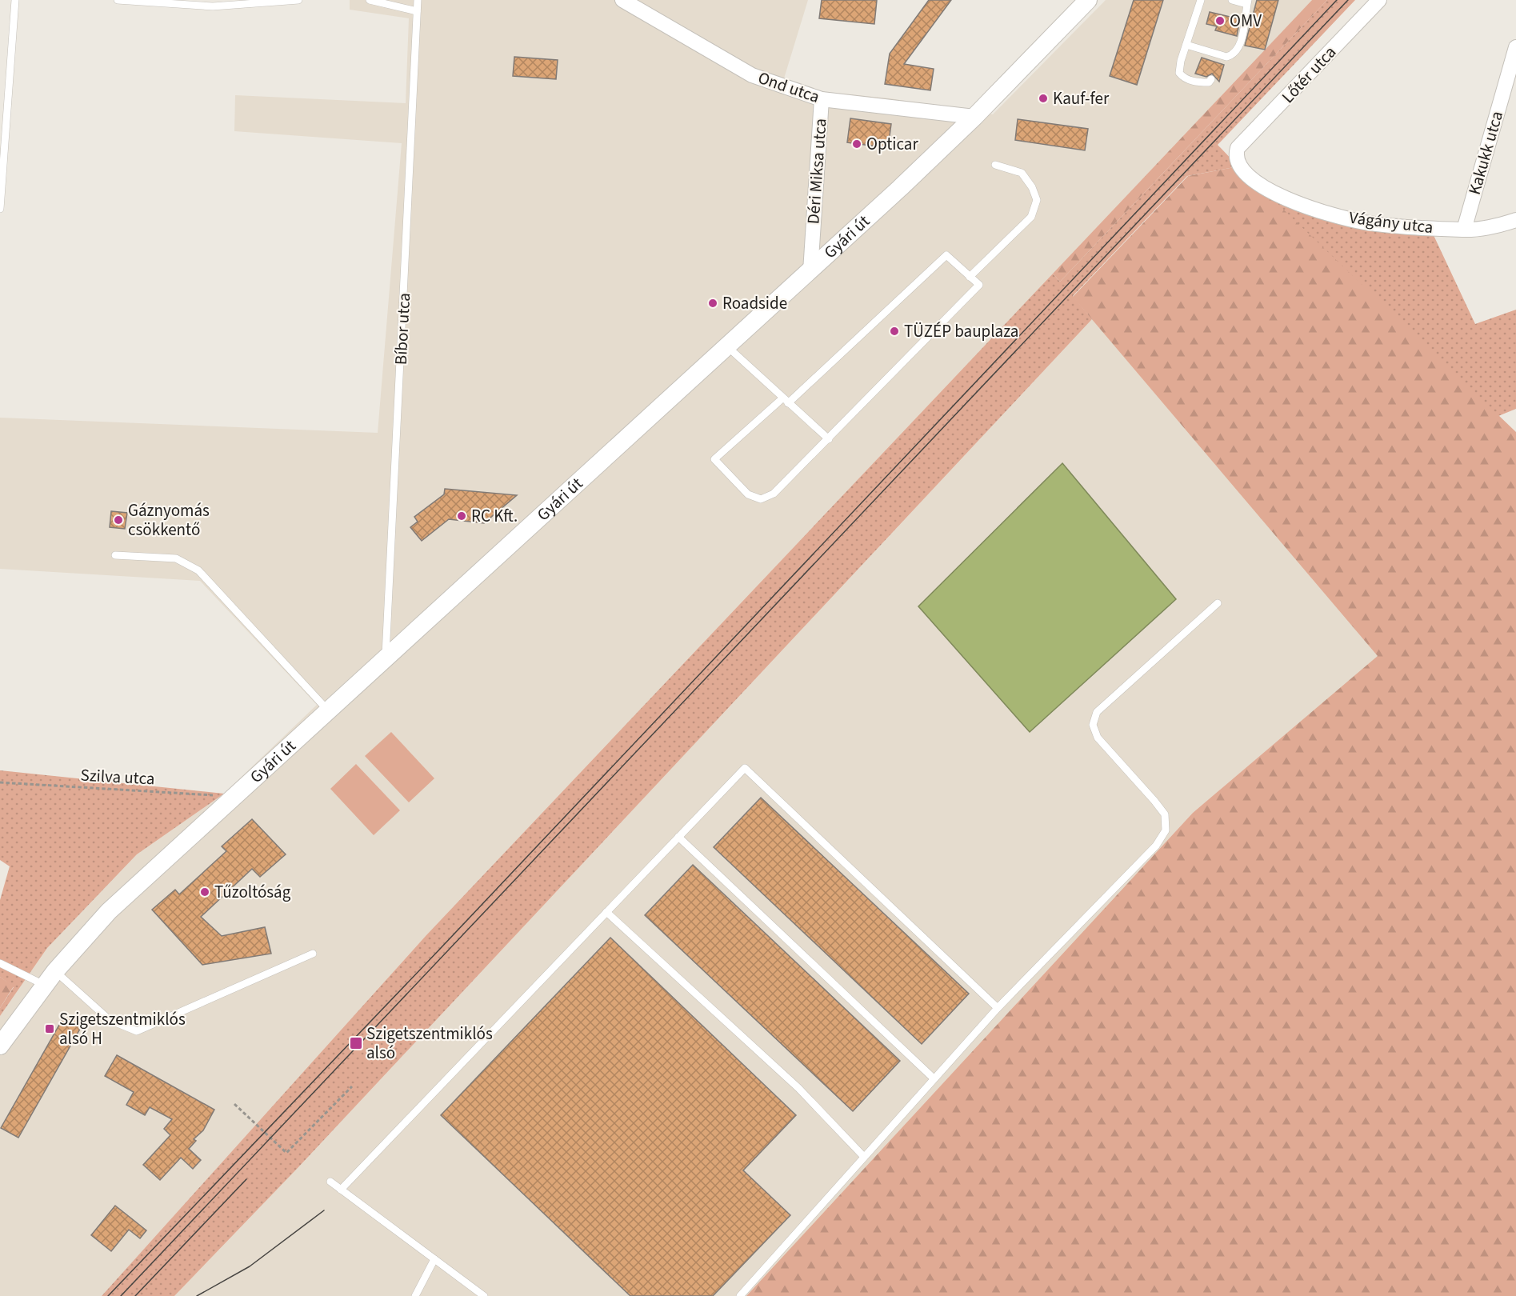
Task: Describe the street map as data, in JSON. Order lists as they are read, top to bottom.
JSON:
{
  "streets": {
    "street": [
      "Lőtér utca",
      "Ond utca",
      "Kakukk utca",
      "Déri Miksa utca",
      "Vágány utca",
      "Gyári út"
    ],
    "lane": ["Bíbor utca"],
    "path": ["Szilva utca"]
  },
  "crossings": [
    ["Lőtér utca", "Vágány utca"],
    ["Ond utca", "Déri Miksa utca"],
    ["Ond utca", "Gyári út"],
    ["Kakukk utca", "Vágány utca"],
    ["Déri Miksa utca", "Gyári út"],
    ["Gyári út", "Bíbor utca"],
    ["Gyári út", "Szilva utca"]
  ],
  "places": {
    "other": [
      "OMV",
      "Kauf-fer",
      "Opticar",
      "Roadside",
      "TÜZÉP bauplaza",
      "RC Kft.",
      "Gáznyomás csökkentő",
      "Tűzoltóság"
    ],
    "transit": ["Szigetszentmiklós alsó H", "Szigetszentmiklós alsó"]
  }
}
